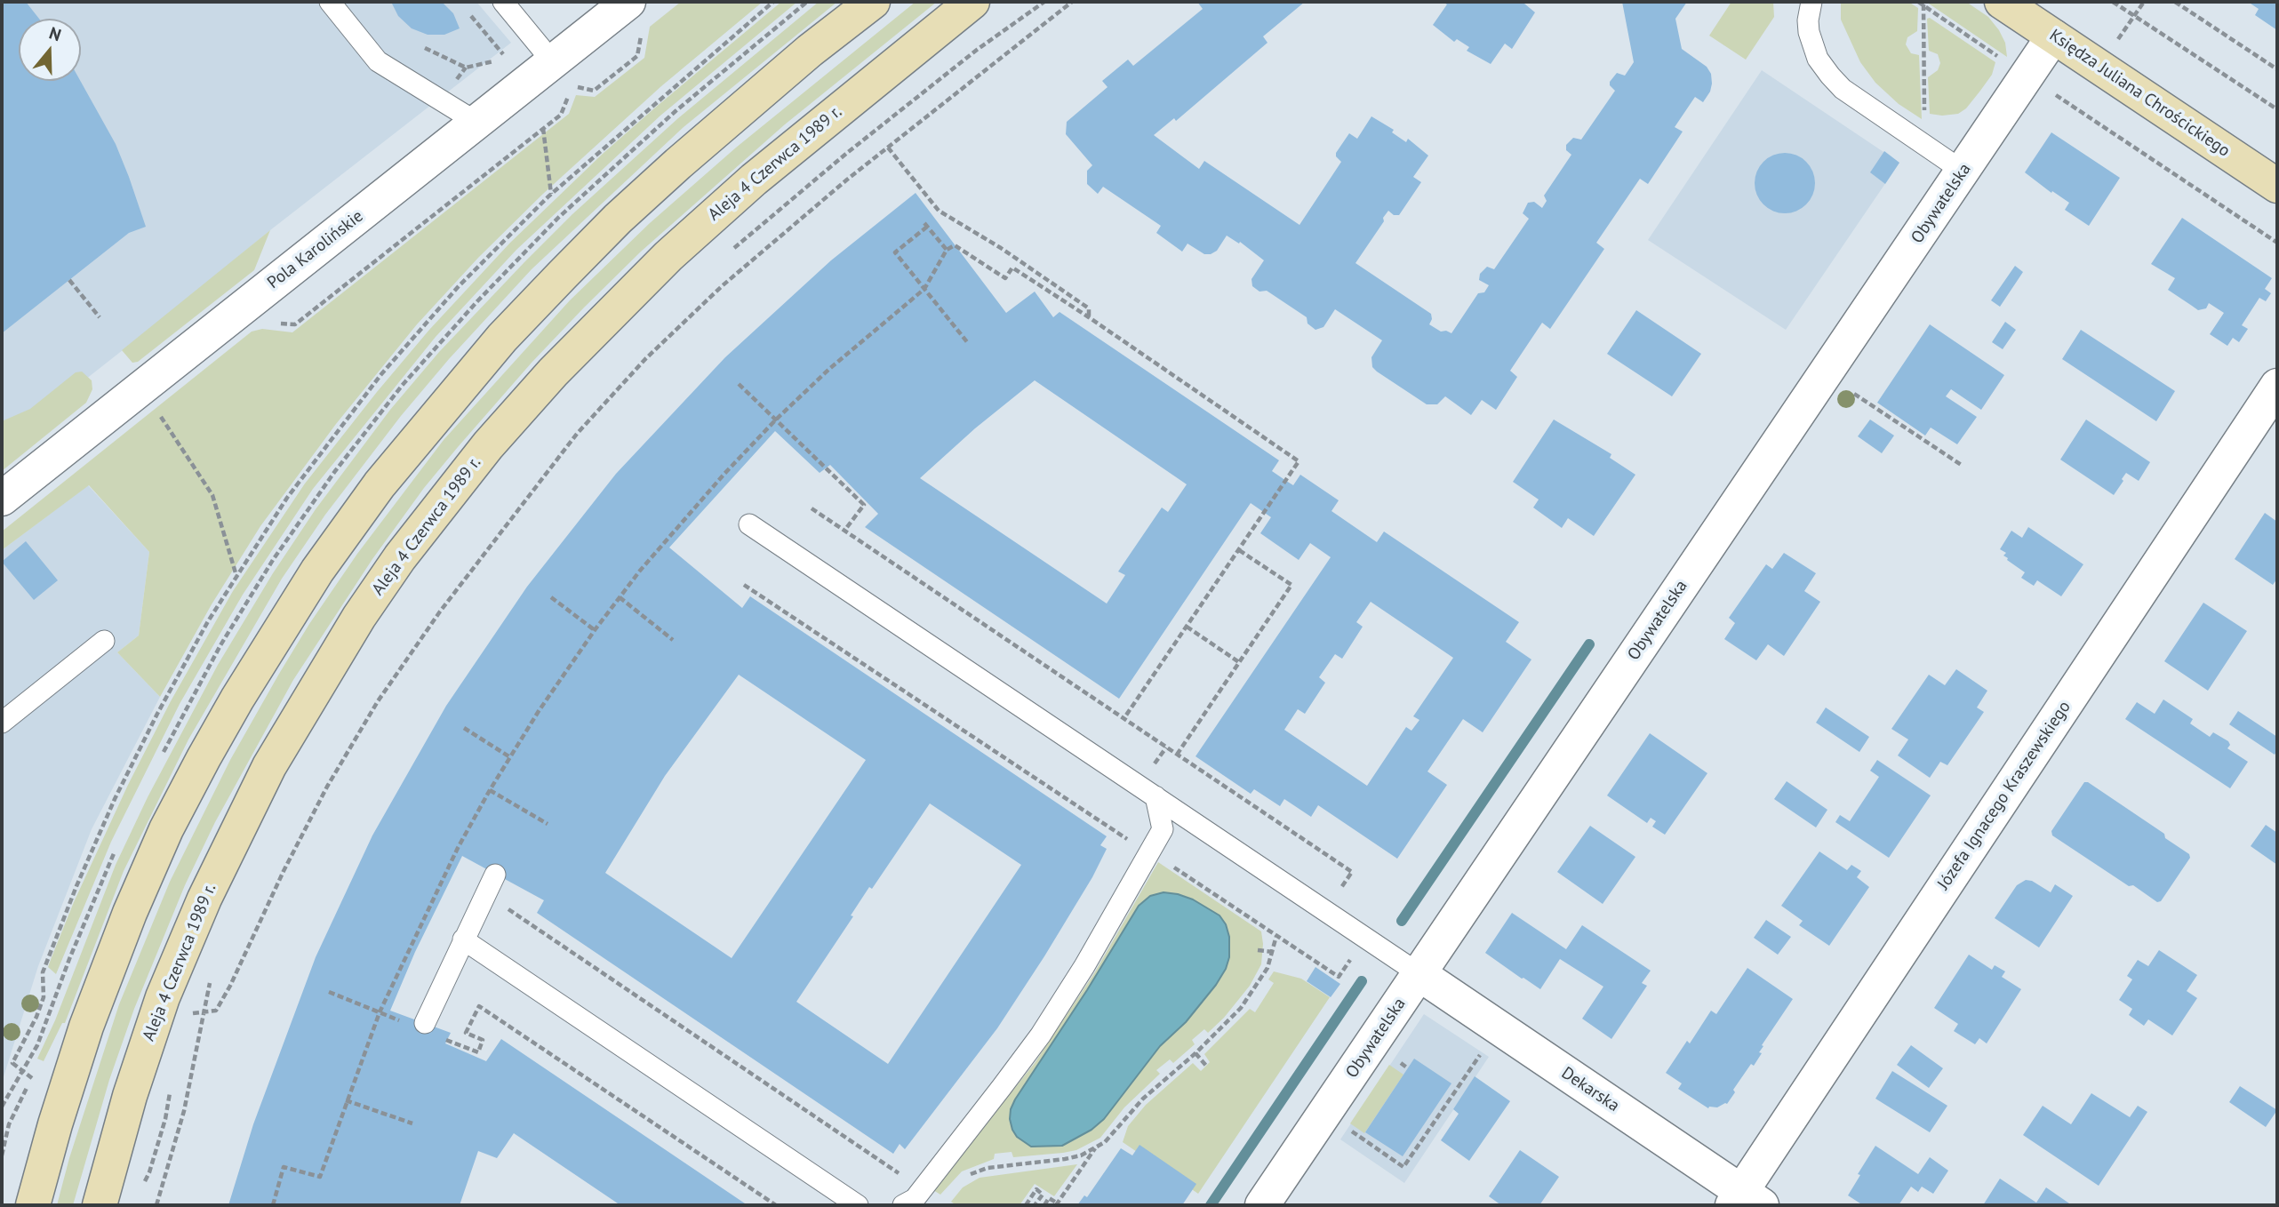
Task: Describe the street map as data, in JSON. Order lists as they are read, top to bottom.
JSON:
{
  "streets": {
    "main road": ["Księdza Juliana Chrościckiego", "Aleja 4 Czerwca 1989 r."],
    "street": [
      "Obywatelska",
      "Pola Karolińskie",
      "Józefa Ignacego Kraszewskiego",
      "Dekarska"
    ]
  },
  "crossings": [
    ["Księdza Juliana Chrościckiego", "Obywatelska"],
    ["Obywatelska", "Dekarska"],
    ["Józefa Ignacego Kraszewskiego", "Dekarska"]
  ],
  "north": "top"
}
